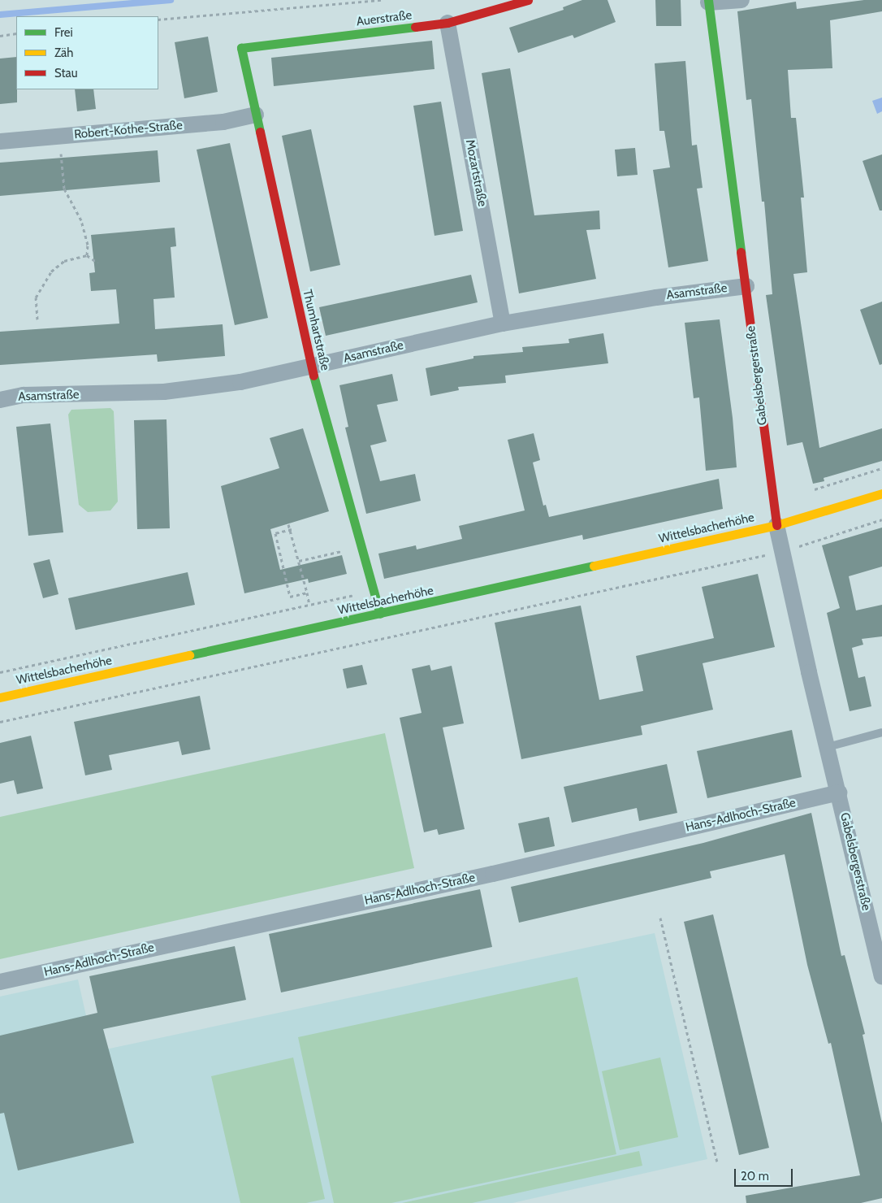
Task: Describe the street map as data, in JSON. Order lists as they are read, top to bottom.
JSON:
{
  "streets": {
    "street": [
      "Auerstraße",
      "Robert-Kothe-Straße",
      "Mozartstraße",
      "Asamstraße",
      "Thumhartstraße",
      "Gabelsbergerstraße",
      "Wittelsbacherhöhe",
      "Hans-Adlhoch-Straße"
    ]
  },
  "crossings": [
    ["Auerstraße", "Mozartstraße"],
    ["Auerstraße", "Thumhartstraße"],
    ["Robert-Kothe-Straße", "Thumhartstraße"],
    ["Mozartstraße", "Asamstraße"],
    ["Asamstraße", "Thumhartstraße"],
    ["Asamstraße", "Gabelsbergerstraße"],
    ["Thumhartstraße", "Wittelsbacherhöhe"],
    ["Gabelsbergerstraße", "Wittelsbacherhöhe"],
    ["Gabelsbergerstraße", "Hans-Adlhoch-Straße"]
  ],
  "legend": ["Frei", "Zäh", "Stau"],
  "scale_bar": "20 m"
}
